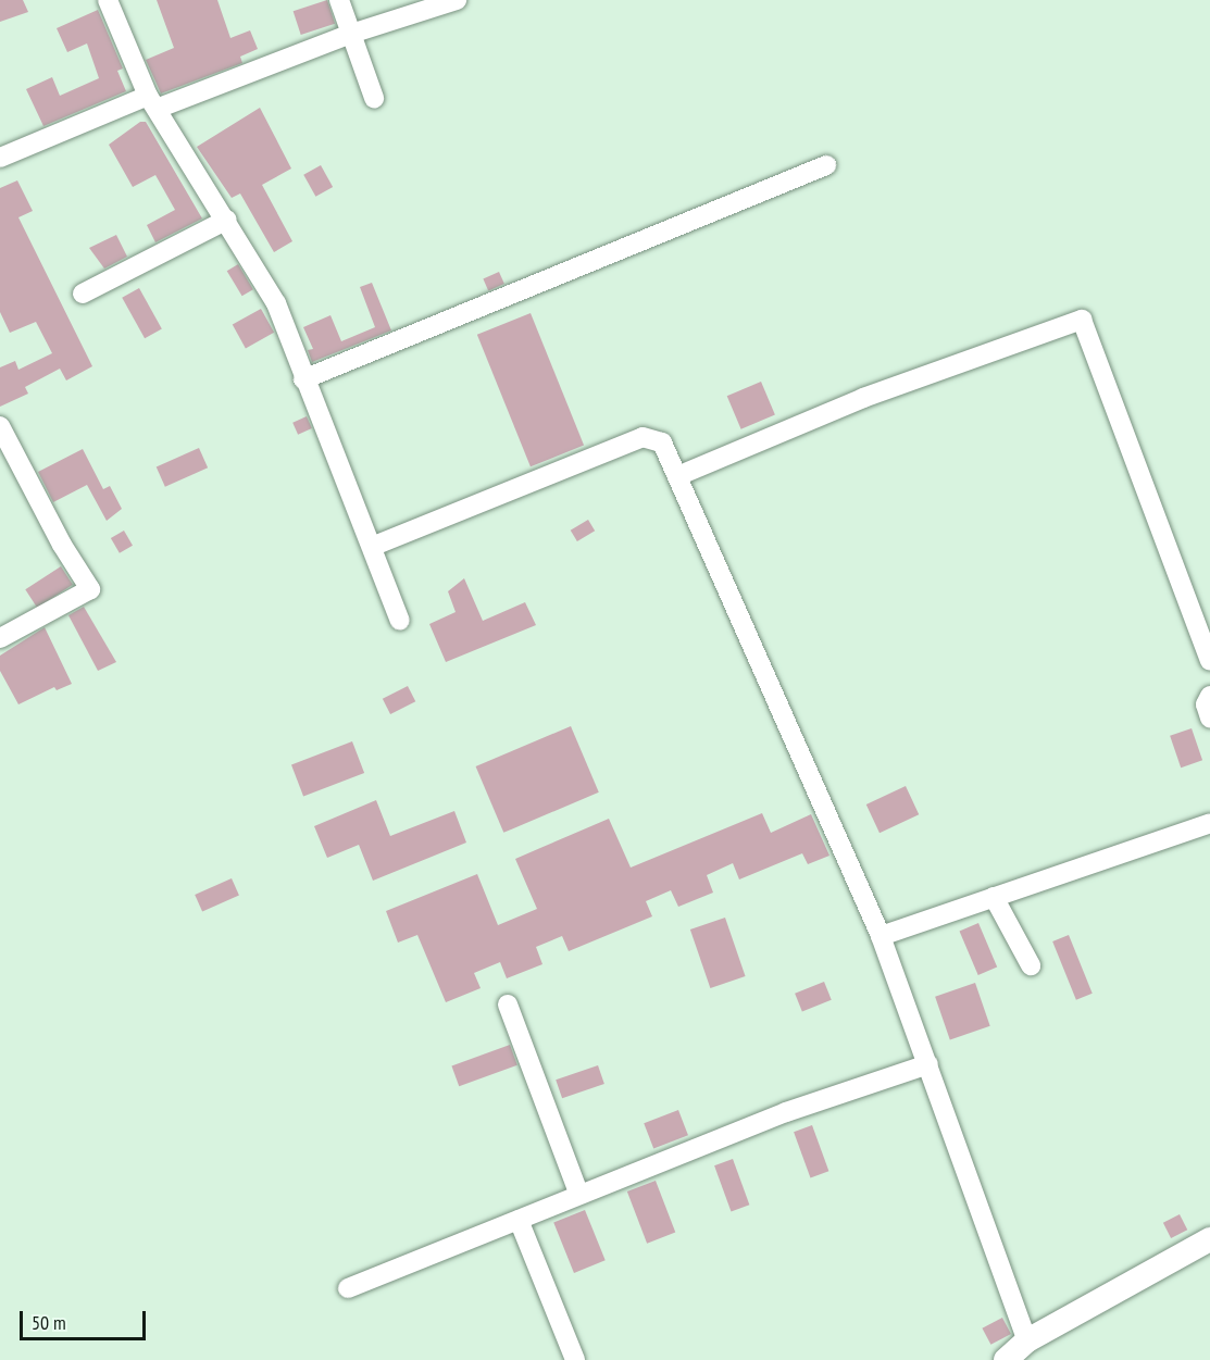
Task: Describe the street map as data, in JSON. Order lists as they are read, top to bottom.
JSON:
{
  "scale_bar": "50 m"
}
